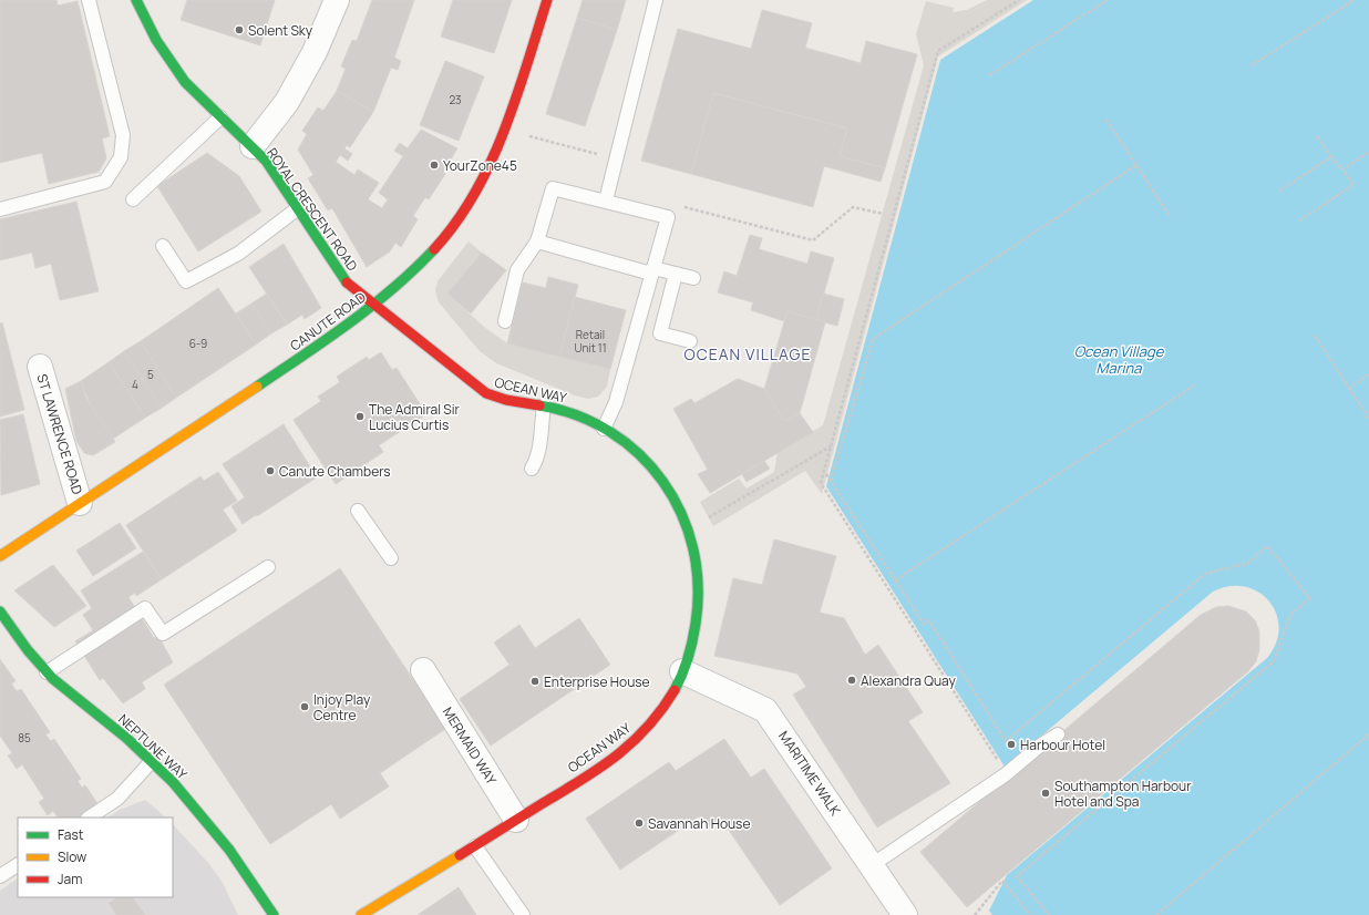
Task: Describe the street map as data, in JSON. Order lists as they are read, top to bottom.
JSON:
{
  "streets": {
    "street": [
      "ROYAL CRESCENT ROAD",
      "CANUTE ROAD",
      "OCEAN WAY",
      "ST LAWRENCE ROAD",
      "MERMAID WAY",
      "NEPTUNE WAY",
      "MARITIME WALK"
    ]
  },
  "crossings": [
    ["ROYAL CRESCENT ROAD", "CANUTE ROAD"],
    ["ROYAL CRESCENT ROAD", "OCEAN WAY"],
    ["CANUTE ROAD", "OCEAN WAY"],
    ["CANUTE ROAD", "ST LAWRENCE ROAD"],
    ["OCEAN WAY", "MERMAID WAY"],
    ["OCEAN WAY", "MARITIME WALK"]
  ],
  "districts": ["OCEAN VILLAGE"],
  "water": ["Ocean Village Marina"],
  "places": [
    "Solent Sky",
    "YourZone45",
    "The Admiral Sir Lucius Curtis",
    "Canute Chambers",
    "Alexandra Quay",
    "Enterprise House",
    "Injoy Play Centre",
    "Harbour Hotel",
    "Southampton Harbour Hotel and Spa",
    "Savannah House"
  ],
  "house_numbers": [
    "23",
    "Retail Unit 11",
    "6-9",
    "5",
    "4",
    "85"
  ],
  "legend": ["Fast", "Slow", "Jam"]
}
